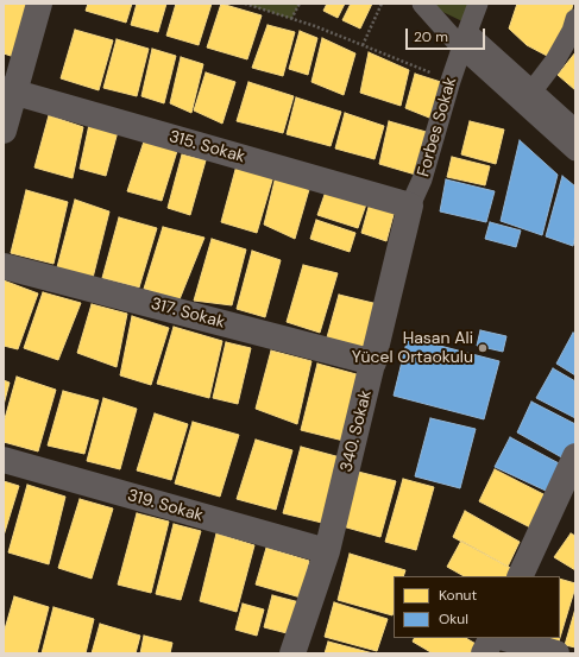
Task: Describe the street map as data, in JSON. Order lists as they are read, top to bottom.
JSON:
{
  "streets": {
    "street": [
      "Forbes Sokak",
      "315. Sokak",
      "317. Sokak",
      "340. Sokak",
      "319. Sokak"
    ]
  },
  "crossings": [
    ["Forbes Sokak", "315. Sokak"],
    ["Forbes Sokak", "340. Sokak"],
    ["315. Sokak", "340. Sokak"],
    ["317. Sokak", "340. Sokak"],
    ["340. Sokak", "319. Sokak"]
  ],
  "places": ["Hasan Ali Yücel Ortaokulu"],
  "legend": ["Konut", "Okul"],
  "scale_bar": "20 m"
}
